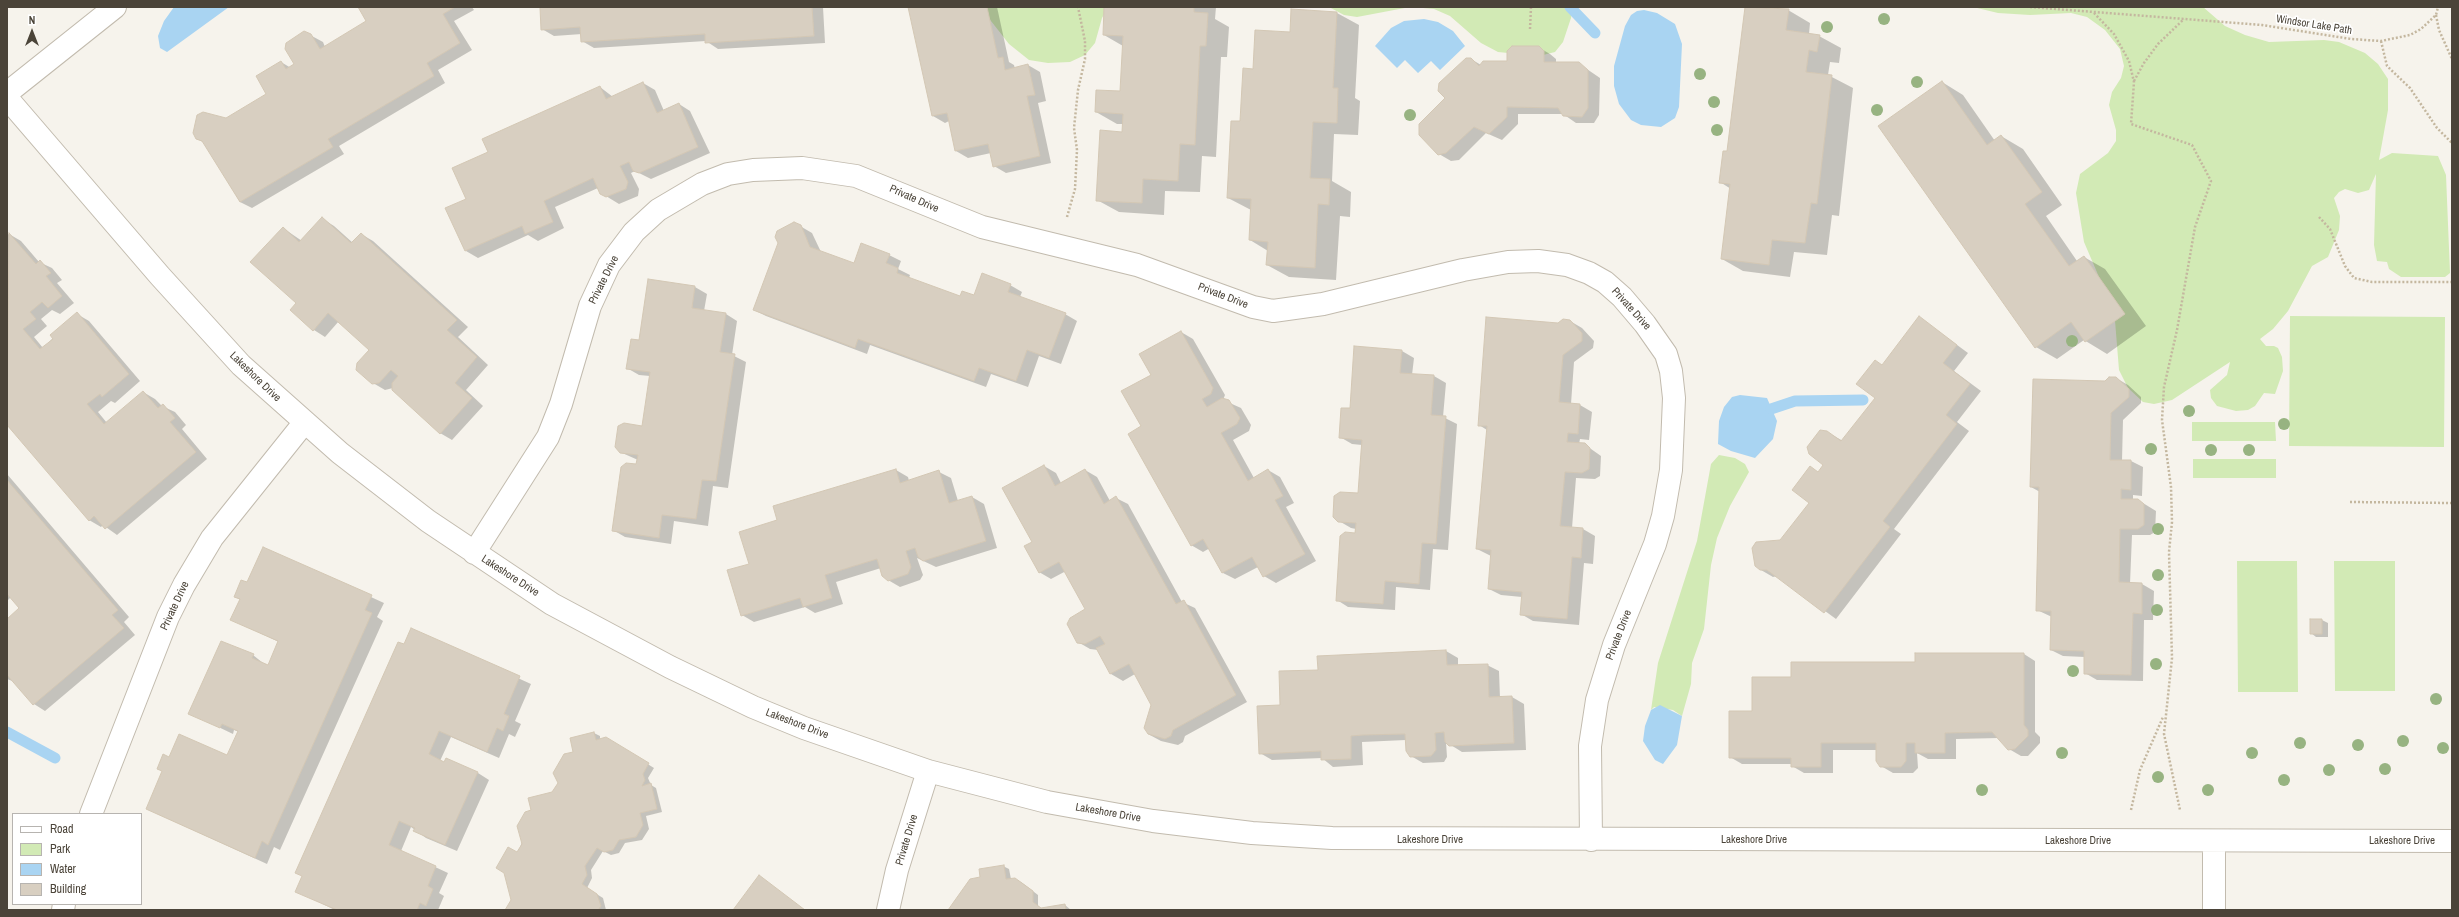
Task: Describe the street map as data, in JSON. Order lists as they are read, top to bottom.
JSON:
{
  "streets": {
    "street": ["Private Drive", "Lakeshore Drive"],
    "path": ["Windsor Lake Path"]
  },
  "crossings": [
    ["Private Drive", "Lakeshore Drive"]
  ],
  "legend": [
    "Road",
    "Park",
    "Water",
    "Building"
  ],
  "north": "top"
}
